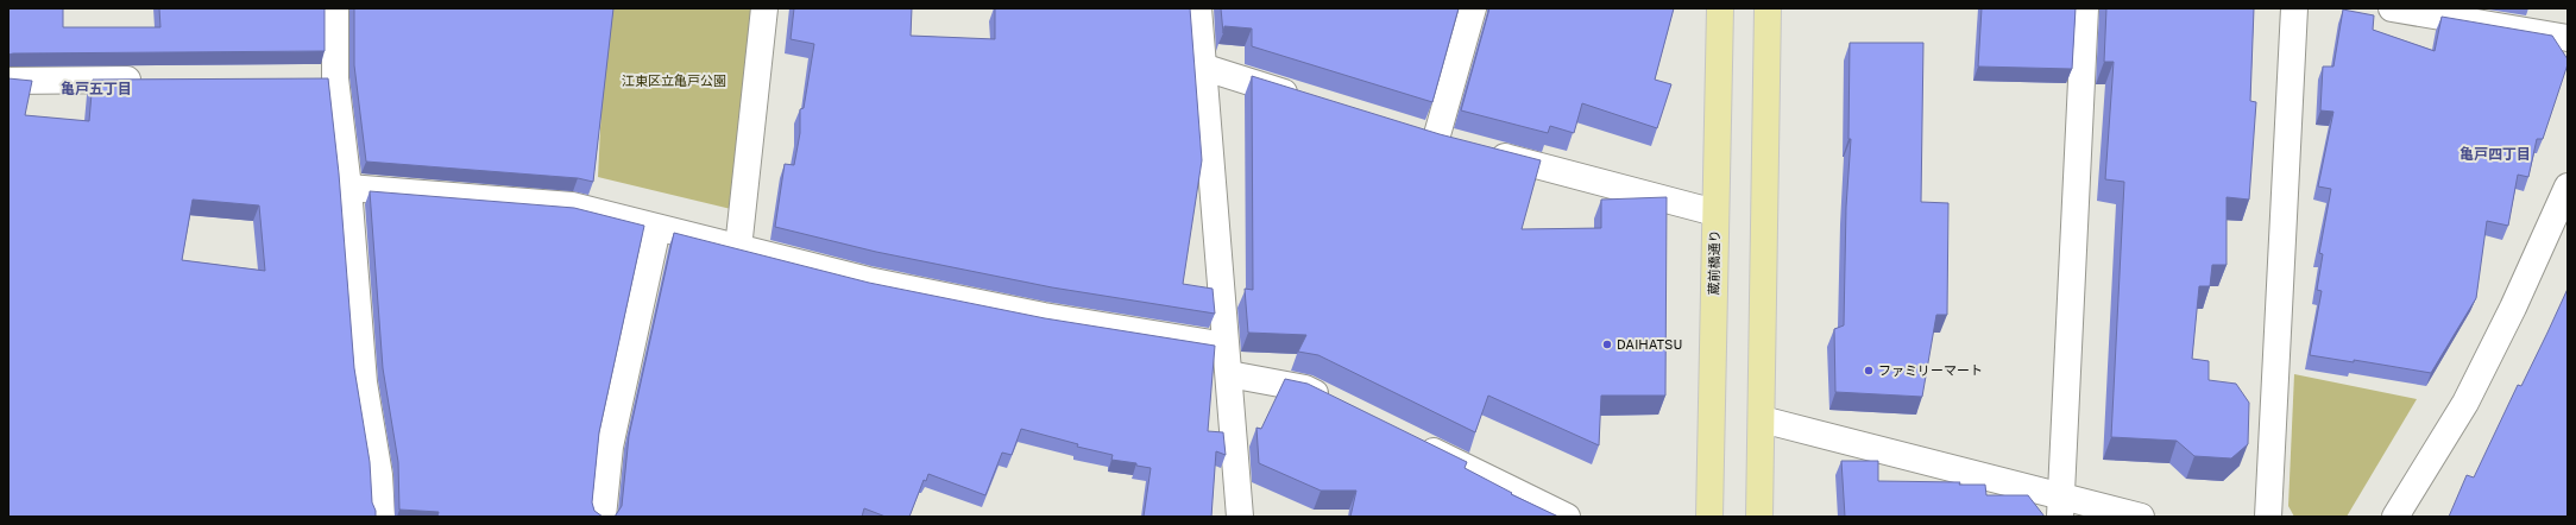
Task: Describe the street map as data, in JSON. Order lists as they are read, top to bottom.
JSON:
{
  "streets": {
    "main road": ["蔵前橋通り"]
  },
  "districts": ["亀戸五丁目", "亀戸四丁目"],
  "parks": ["江東区立亀戸公園"],
  "places": ["DAIHATSU", "ファミリーマート"]
}
